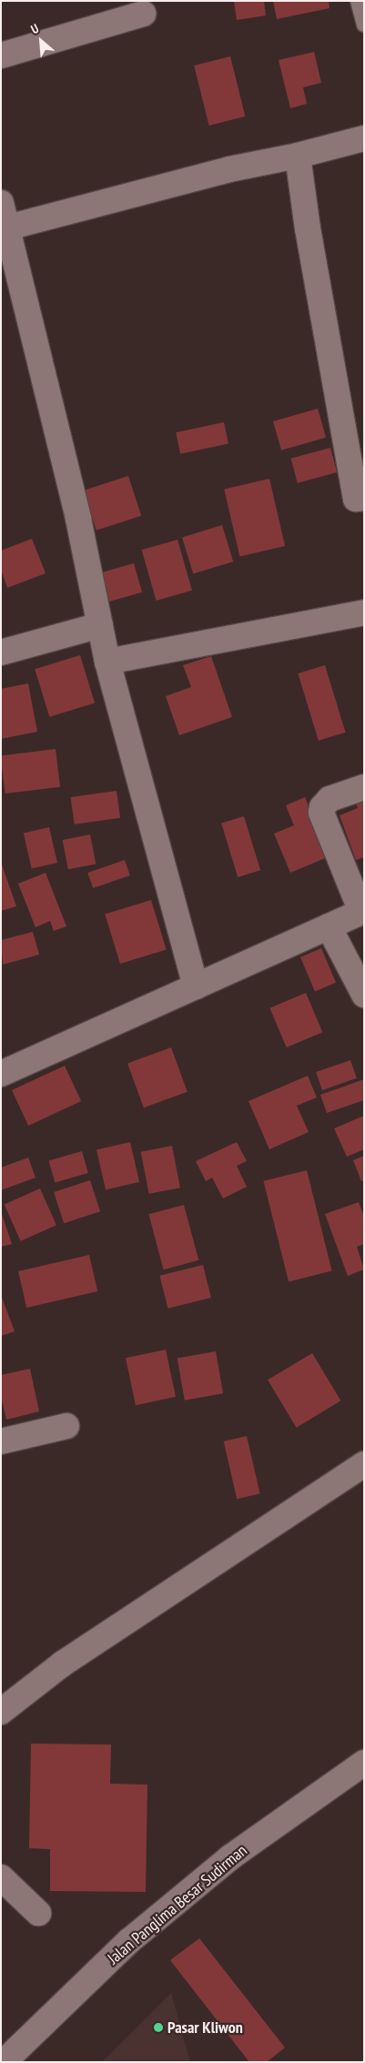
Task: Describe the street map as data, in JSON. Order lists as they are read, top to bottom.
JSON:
{
  "streets": {
    "street": ["Jalan Panglima Besar Sudirman"]
  },
  "places": ["Pasar Kliwon"],
  "north": "top left"
}
